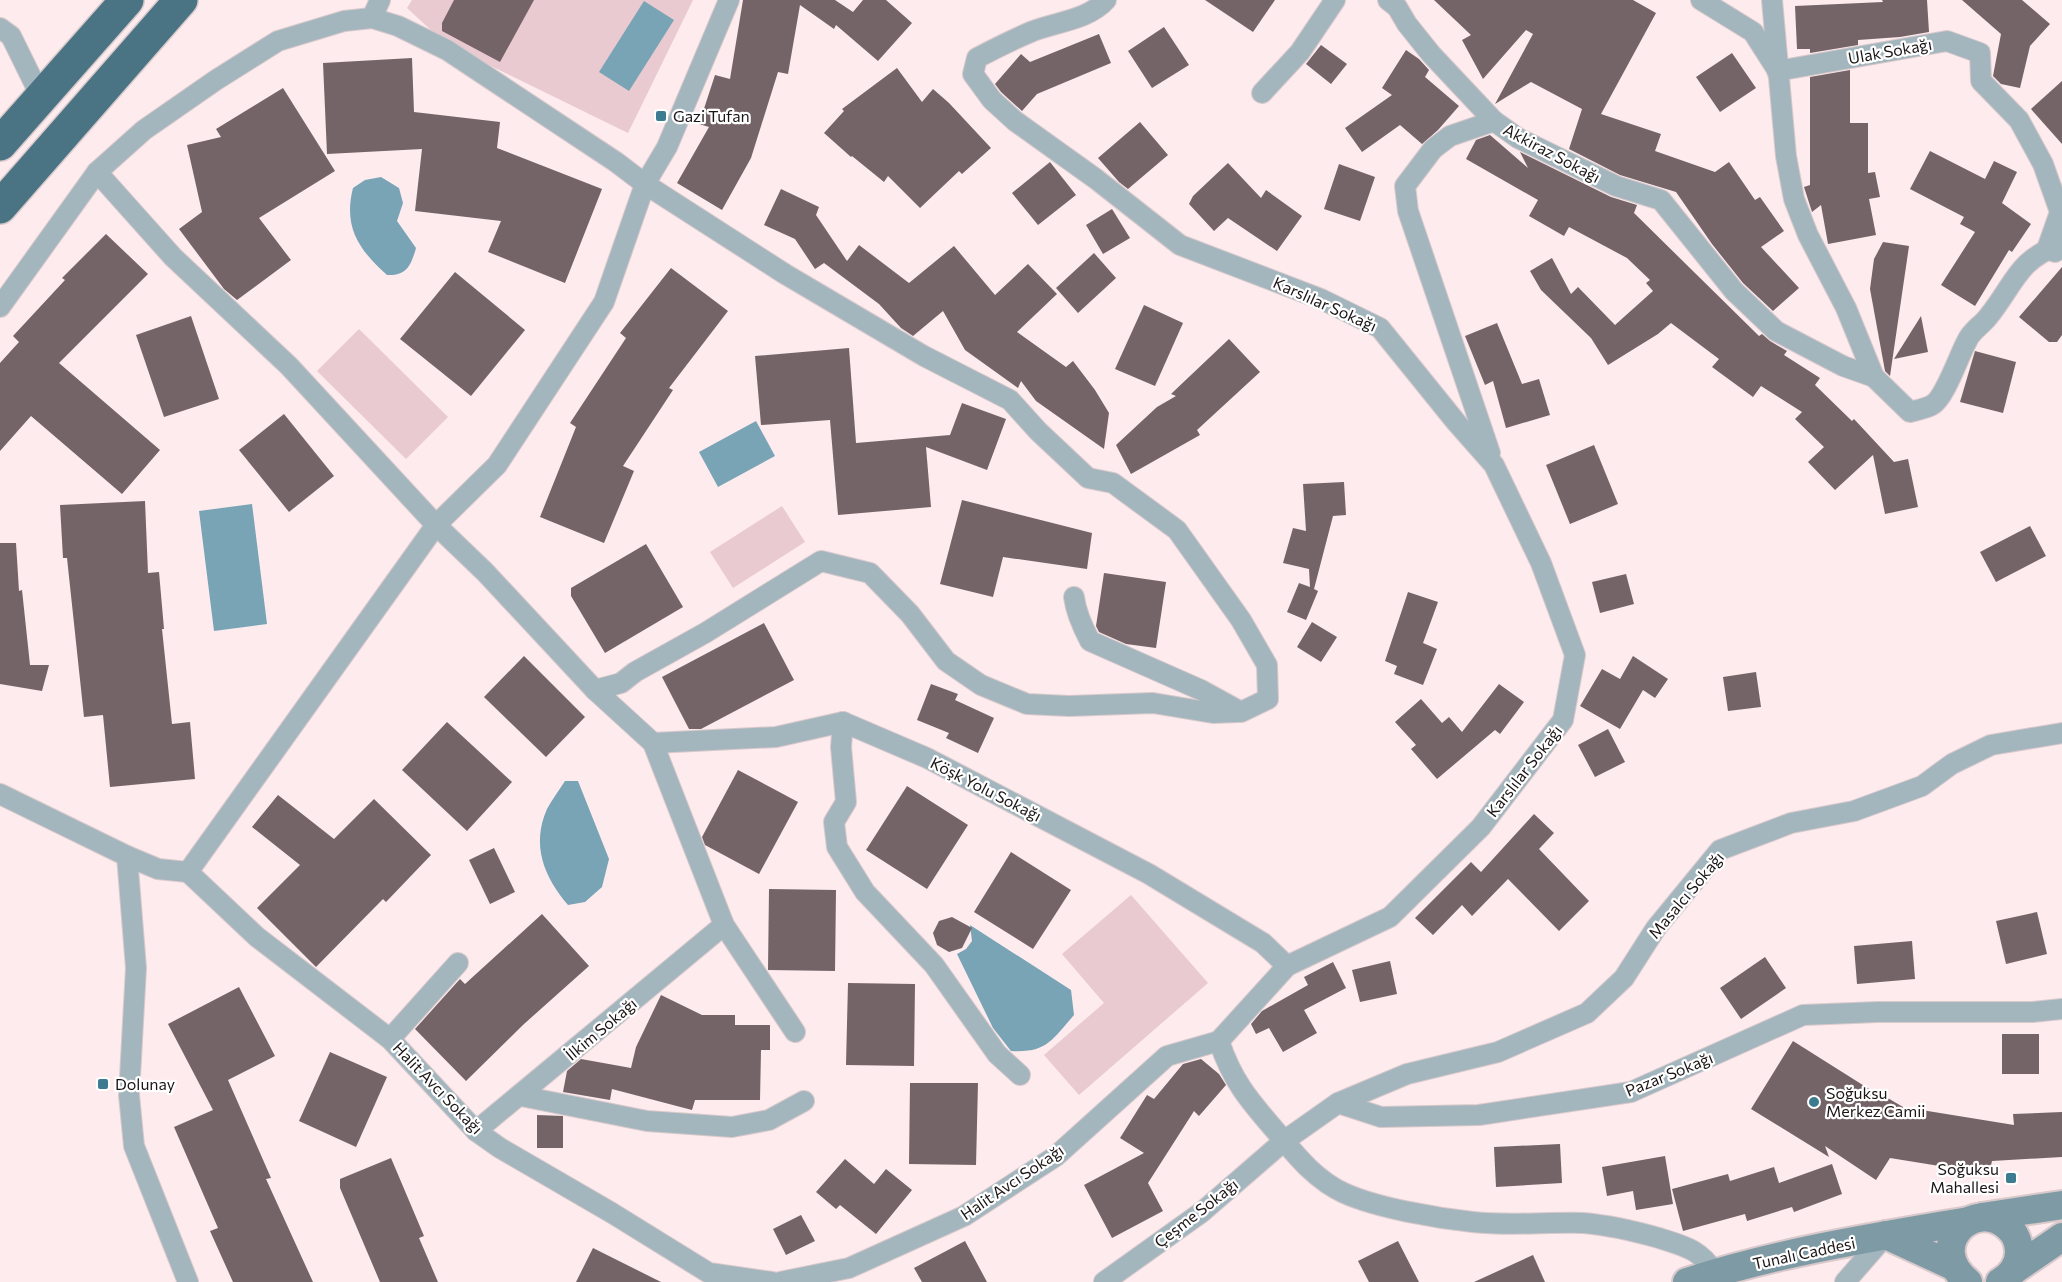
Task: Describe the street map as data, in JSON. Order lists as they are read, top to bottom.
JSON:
{
  "streets": {
    "main road": ["Tunalı Caddesi"],
    "street": [
      "Ulak Sokağı",
      "Akkiraz Sokağı",
      "Karslılar Sokağı",
      "Köşk Yolu Sokağı",
      "Masalcı Sokağı",
      "İlkim Sokağı",
      "Pazar Sokağı",
      "Halit Avcı Sokağı",
      "Çeşme Sokağı"
    ]
  },
  "crossings": [
    ["Akkiraz Sokağı", "Karslılar Sokağı"],
    ["Karslılar Sokağı", "Köşk Yolu Sokağı"],
    ["Karslılar Sokağı", "Halit Avcı Sokağı"],
    ["Masalcı Sokağı", "Pazar Sokağı"],
    ["İlkim Sokağı", "Halit Avcı Sokağı"]
  ],
  "places": {
    "transit": ["Gazi Tufan", "Dolunay", "Soğuksu Mahallesi"],
    "other": ["Soğuksu Merkez Camii"]
  }
}
